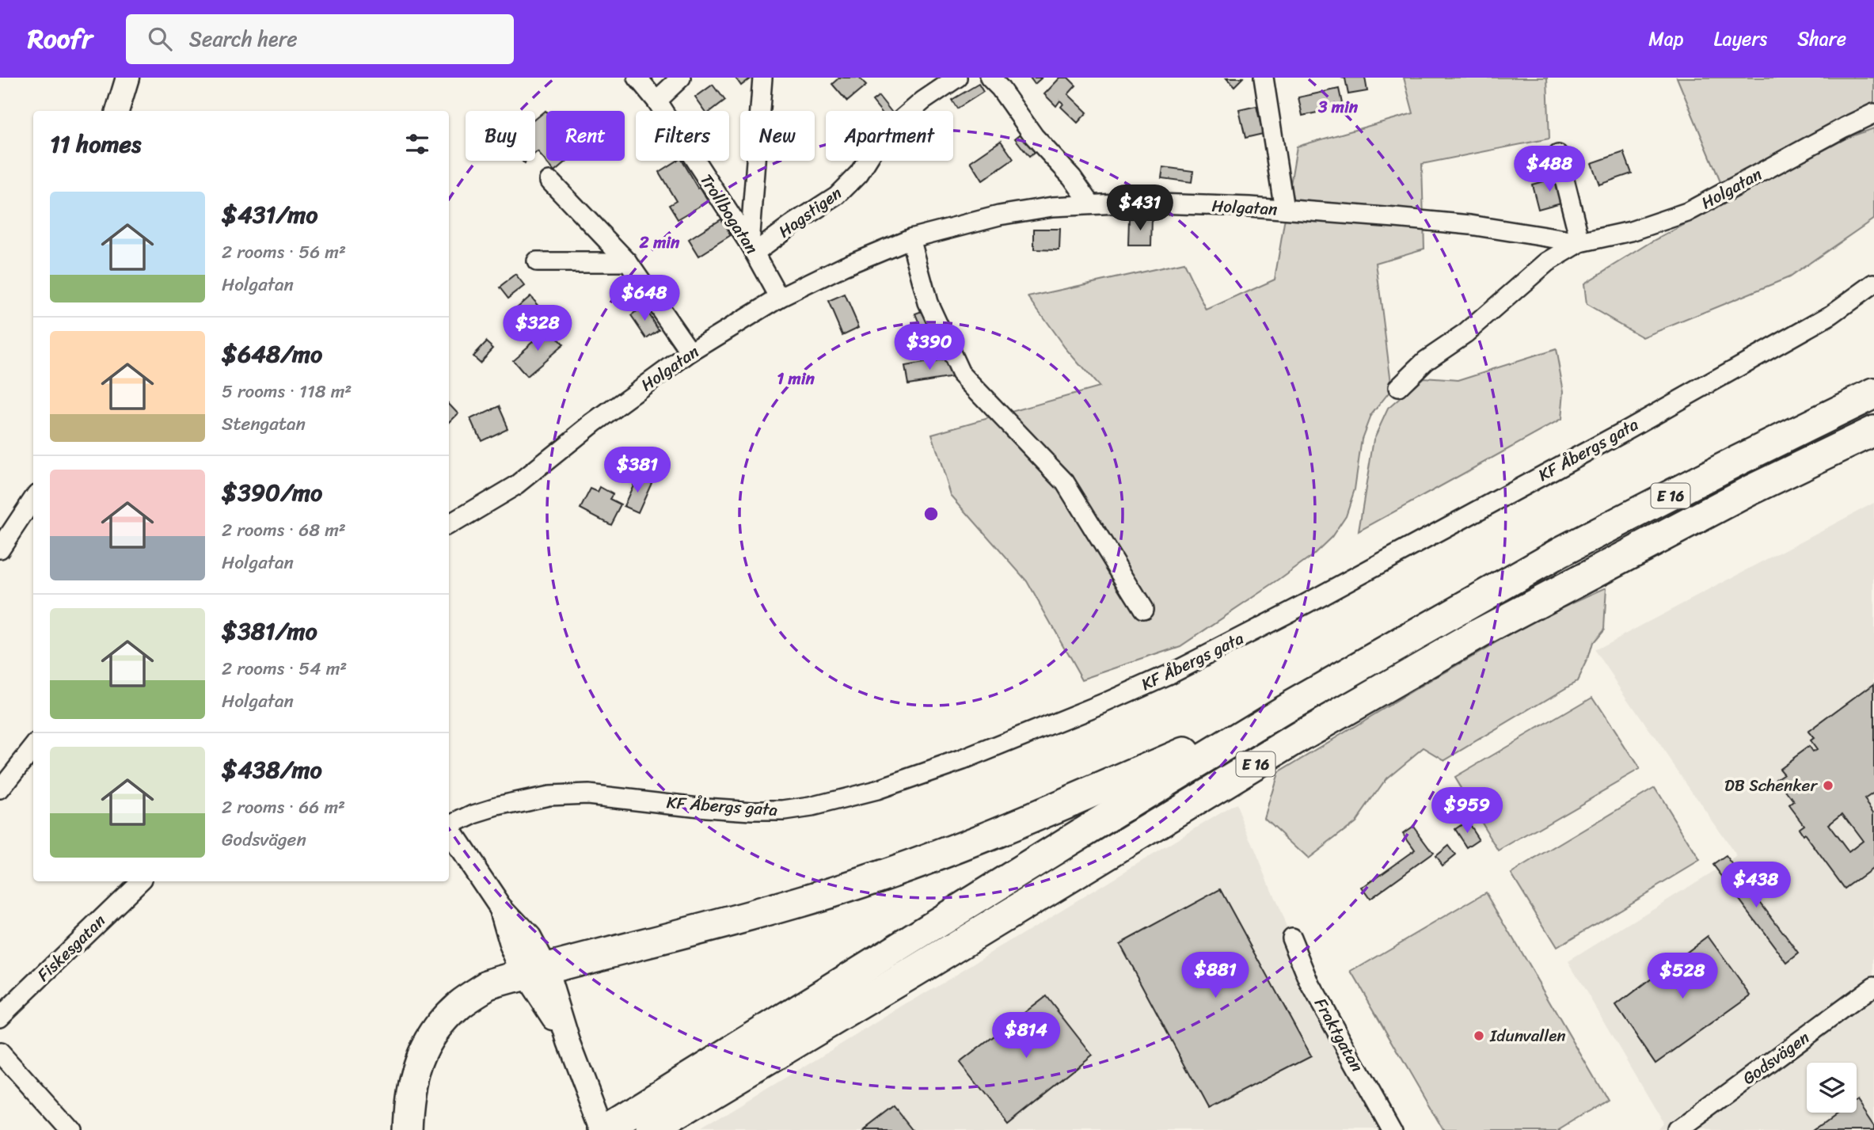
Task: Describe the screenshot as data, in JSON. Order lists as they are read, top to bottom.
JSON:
{
  "streets": {
    "highway": ["E 16"],
    "street": [
      "Holgatan",
      "Hagstigen",
      "Trollbogatan",
      "KF Åbergs gata",
      "Fiskesgatan",
      "Fraktgatan",
      "Godsvägen"
    ]
  },
  "crossings": [
    ["Holgatan", "Trollbogatan"],
    ["Hagstigen", "Trollbogatan"]
  ],
  "places": ["DB Schenker", "Idunvallen"],
  "page": {
    "header": "Roofr",
    "search": "Search here",
    "nav": ["Map", "Layers", "Share"],
    "chip": [
      "Buy",
      "Rent",
      "Filters",
      "New",
      "Apartment"
    ],
    "heading": "11 homes",
    "price": [
      "$488",
      "$431",
      "$648",
      "$328",
      "$390",
      "$381",
      "$959",
      "$438",
      "$881",
      "$528",
      "$814"
    ],
    "list": [
      {
        "name": "$431/mo",
        "note": "2 rooms · 56 m² · Holgatan"
      },
      {
        "name": "$648/mo",
        "note": "5 rooms · 118 m² · Stengatan"
      },
      {
        "name": "$390/mo",
        "note": "2 rooms · 68 m² · Holgatan"
      },
      {
        "name": "$381/mo",
        "note": "2 rooms · 54 m² · Holgatan"
      },
      {
        "name": "$438/mo",
        "note": "2 rooms · 66 m² · Godsvägen"
      }
    ]
  },
  "rings": ["3 min", "2 min", "1 min"]
}
